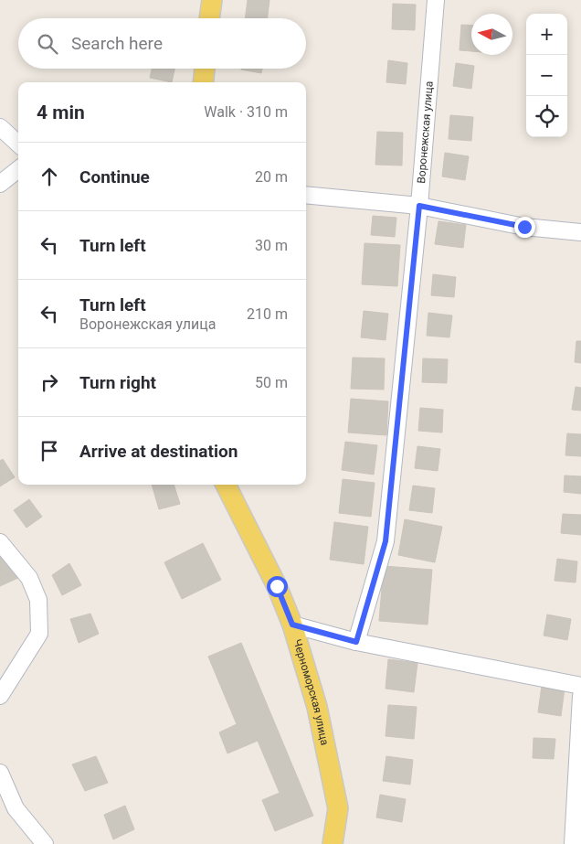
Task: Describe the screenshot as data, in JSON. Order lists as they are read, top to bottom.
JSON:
{
  "streets": {
    "main road": ["Черноморская улица"],
    "street": ["Воронежская улица"]
  },
  "north": "left",
  "page": {
    "map_buttons": ["+", "−"],
    "search": "Search here",
    "heading": ["4 min", "Walk · 310 m"],
    "list": [
      ["Continue", "20 m"],
      ["Turn left", "30 m"],
      ["Turn left", "Воронежская улица", "210 m"],
      ["Turn right", "50 m"],
      "Arrive at destination"
    ]
  }
}
